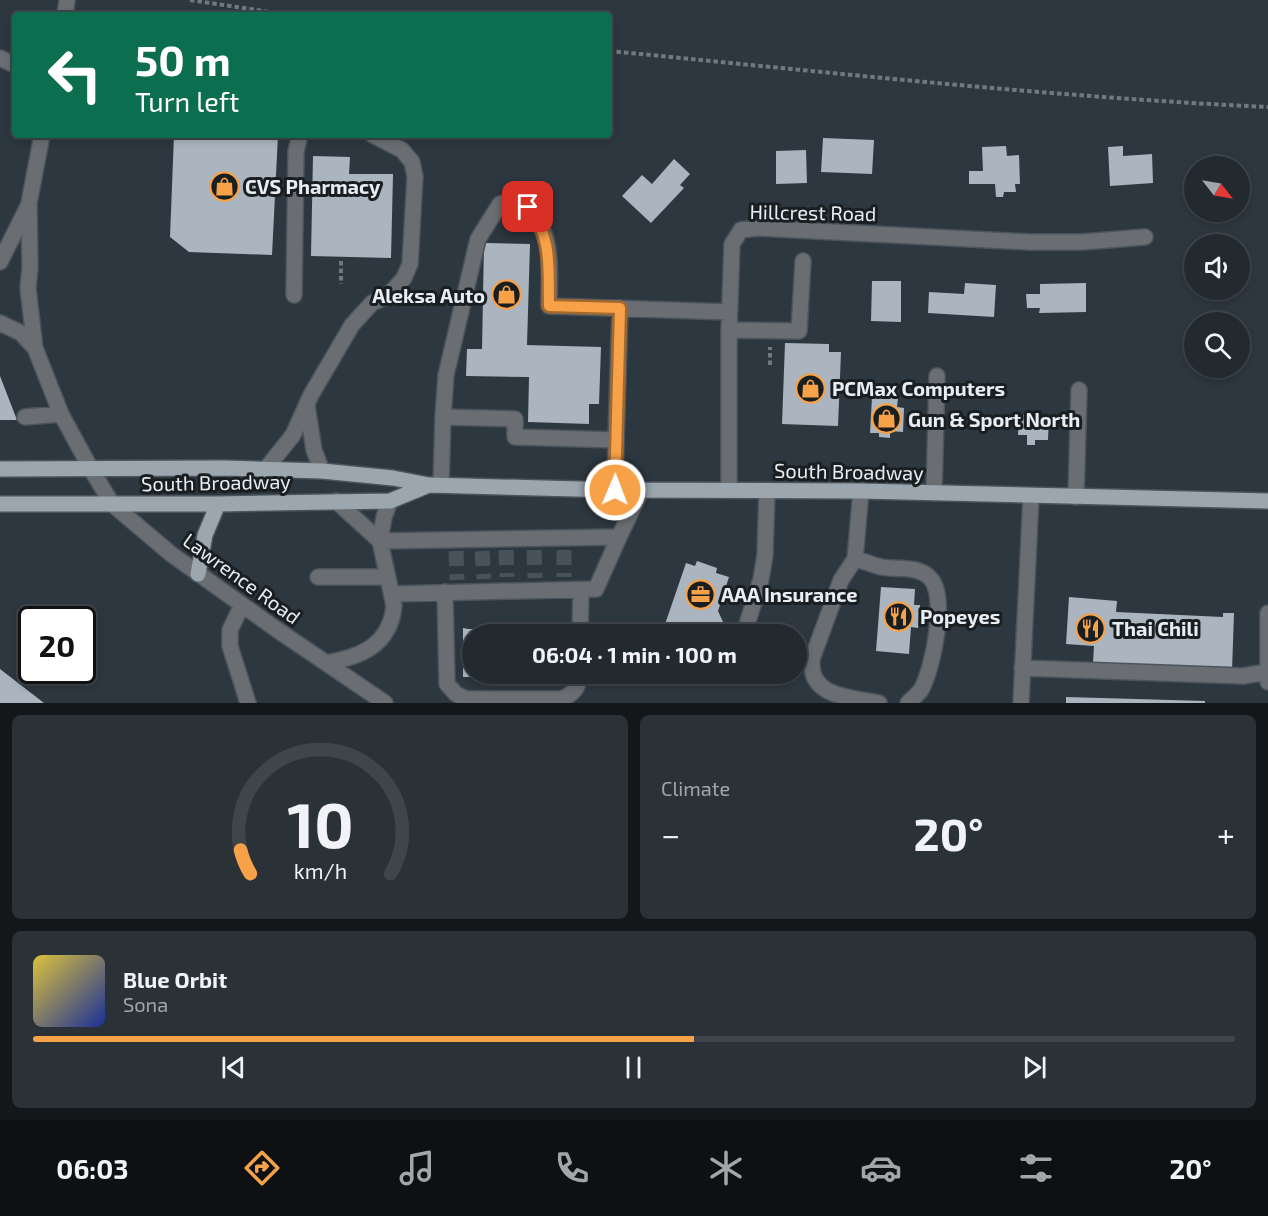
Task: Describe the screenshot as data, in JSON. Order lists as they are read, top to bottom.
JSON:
{
  "streets": {
    "main road": ["South Broadway"],
    "street": ["Hillcrest Road", "Lawrence Road"]
  },
  "crossings": [
    ["Hillcrest Road", "South Broadway"],
    ["South Broadway", "Lawrence Road"]
  ],
  "places": {
    "shop": [
      "CVS Pharmacy",
      "Aleksa Auto",
      "PCMax Computers",
      "Gun & Sport North"
    ],
    "office": ["AAA Insurance"],
    "restaurant": ["Popeyes", "Thai Chili"]
  },
  "north": "bottom right",
  "page": {
    "turn": ["50 m", "Turn left"],
    "limit": "20",
    "trip": "06:04 · 1 min · 100 m",
    "tile": "Climate",
    "heat": ["−", "20°", "+"],
    "song": ["Blue Orbit", "Sona"],
    "tabs": ["06:03", "20°"],
    "gauge": ["10", "km/h"]
  }
}
